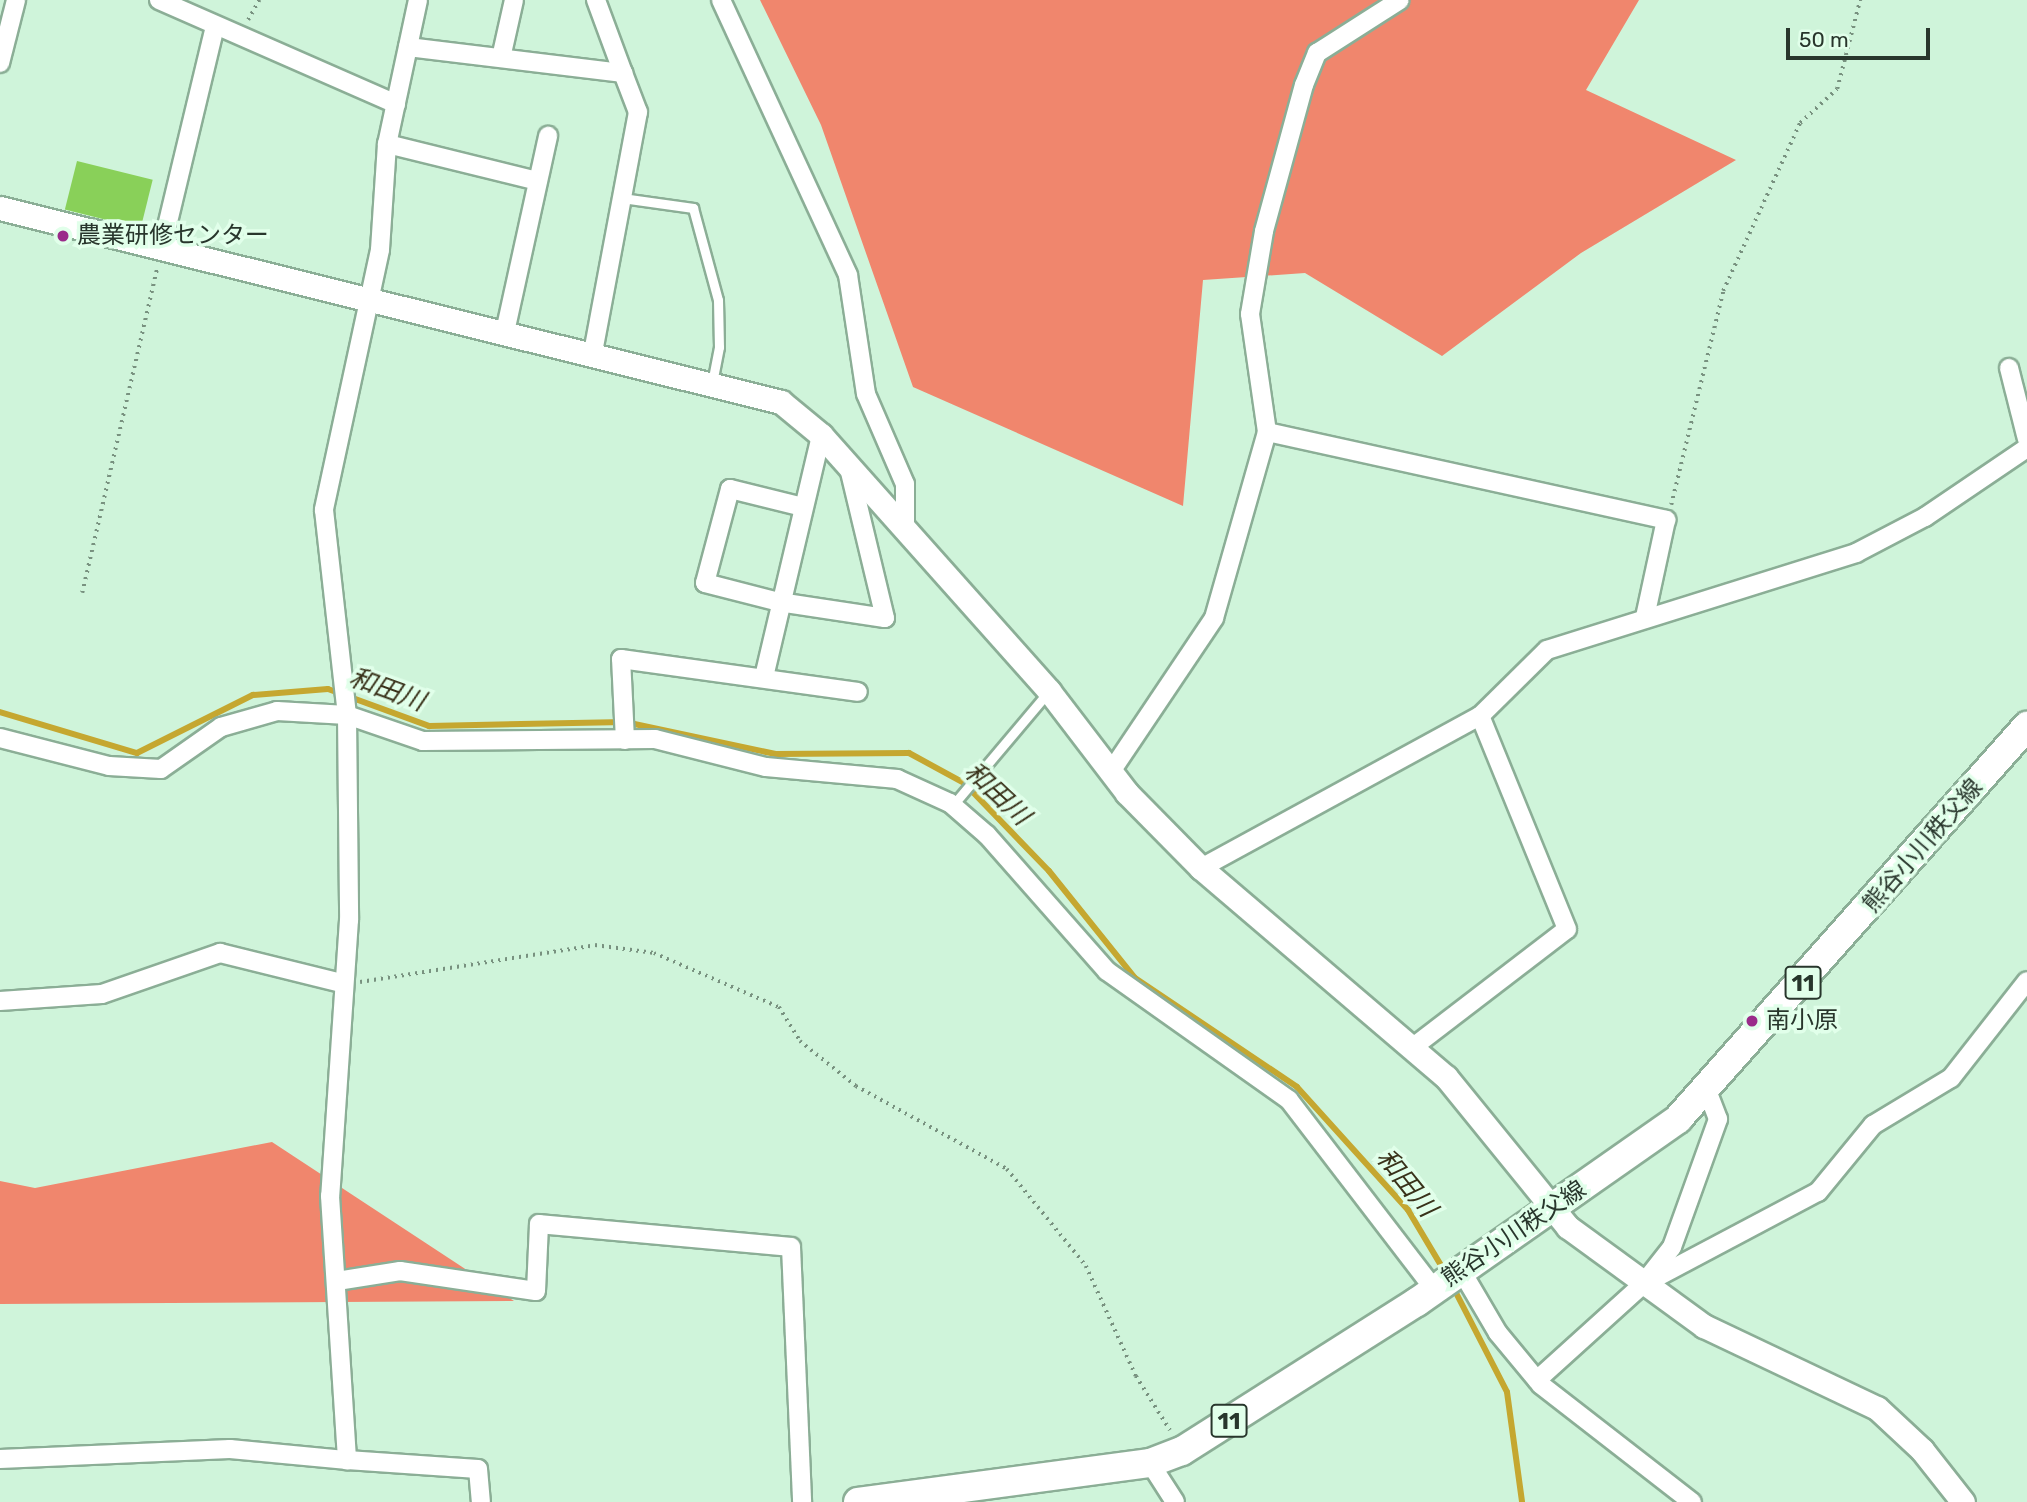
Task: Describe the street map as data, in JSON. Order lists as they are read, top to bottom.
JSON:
{
  "streets": {
    "main road": ["熊谷小川秩父線", "11"]
  },
  "water": ["和田川"],
  "places": ["農業研修センター", "南小原"],
  "scale_bar": "50 m"
}
